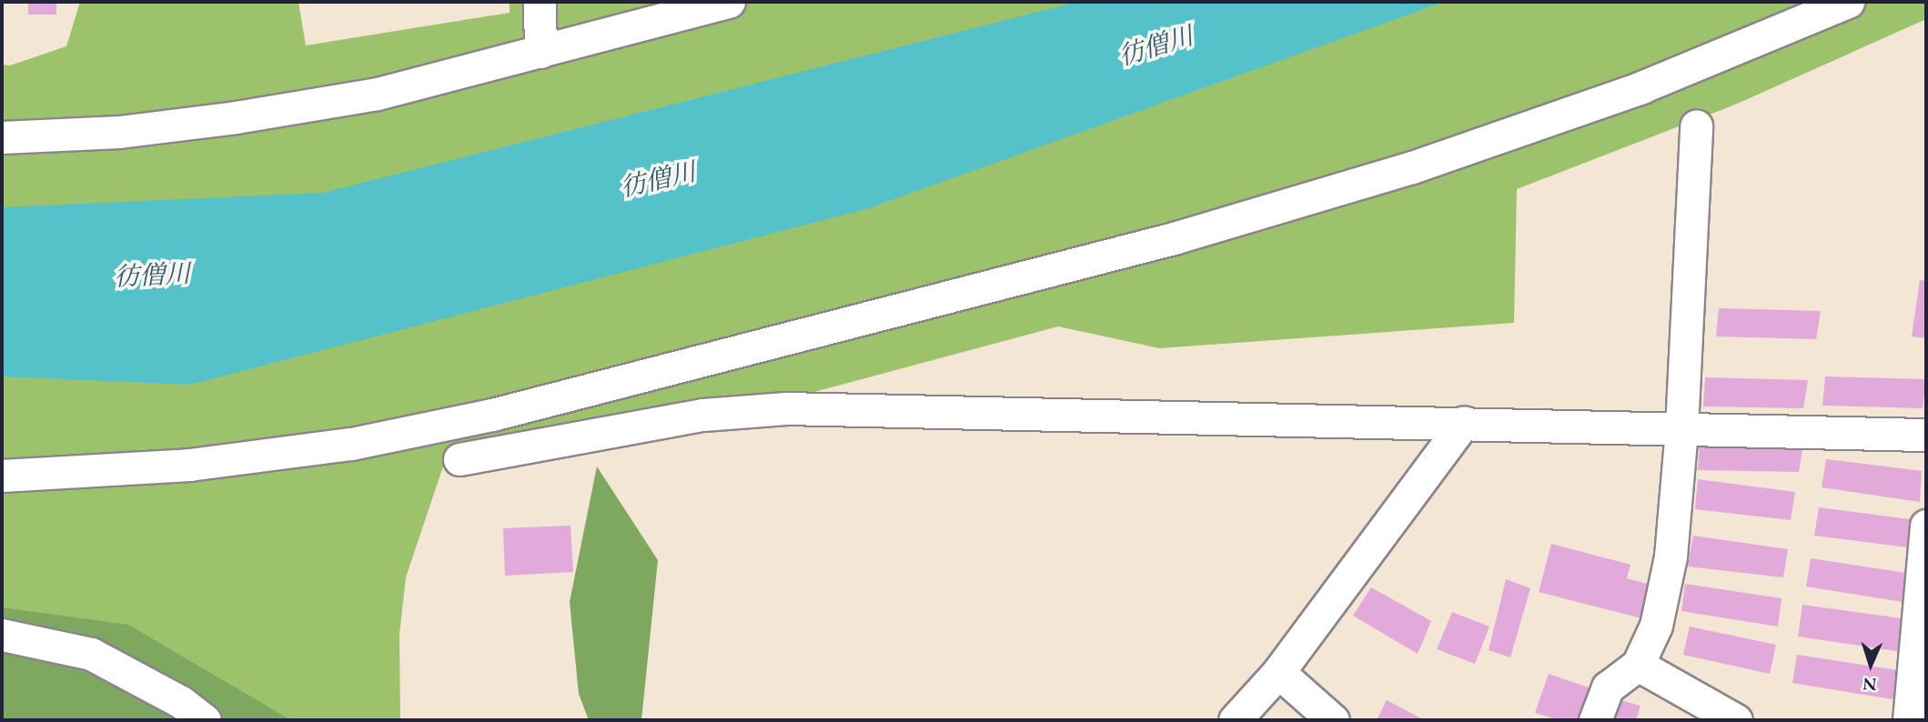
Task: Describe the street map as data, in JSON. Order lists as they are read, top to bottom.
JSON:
{
  "water": ["彷僧川"],
  "north": "bottom"
}
